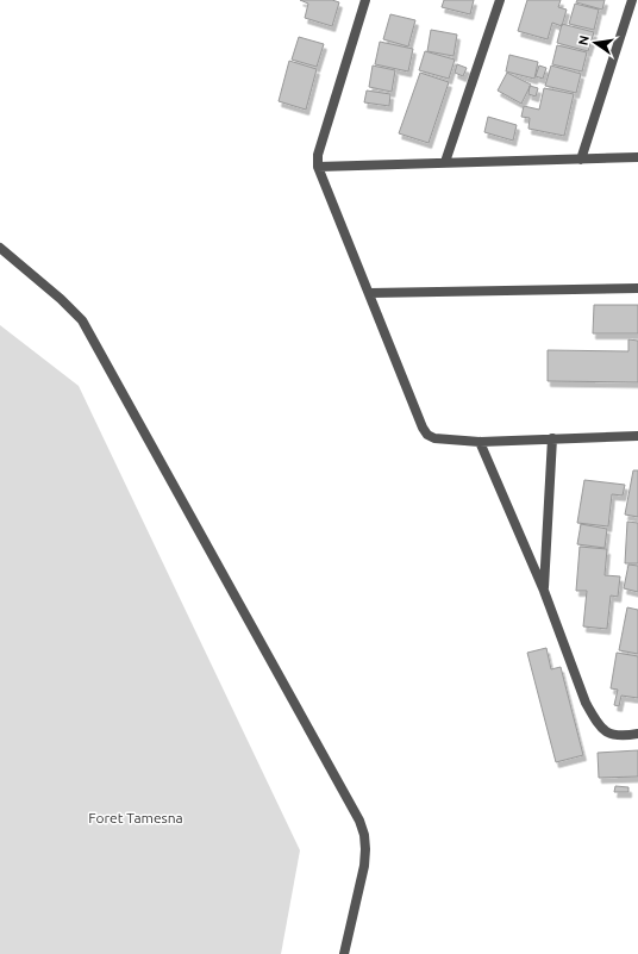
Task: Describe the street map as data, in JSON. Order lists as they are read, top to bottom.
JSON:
{
  "parks": ["Foret Tamesna"],
  "north": "left"
}
